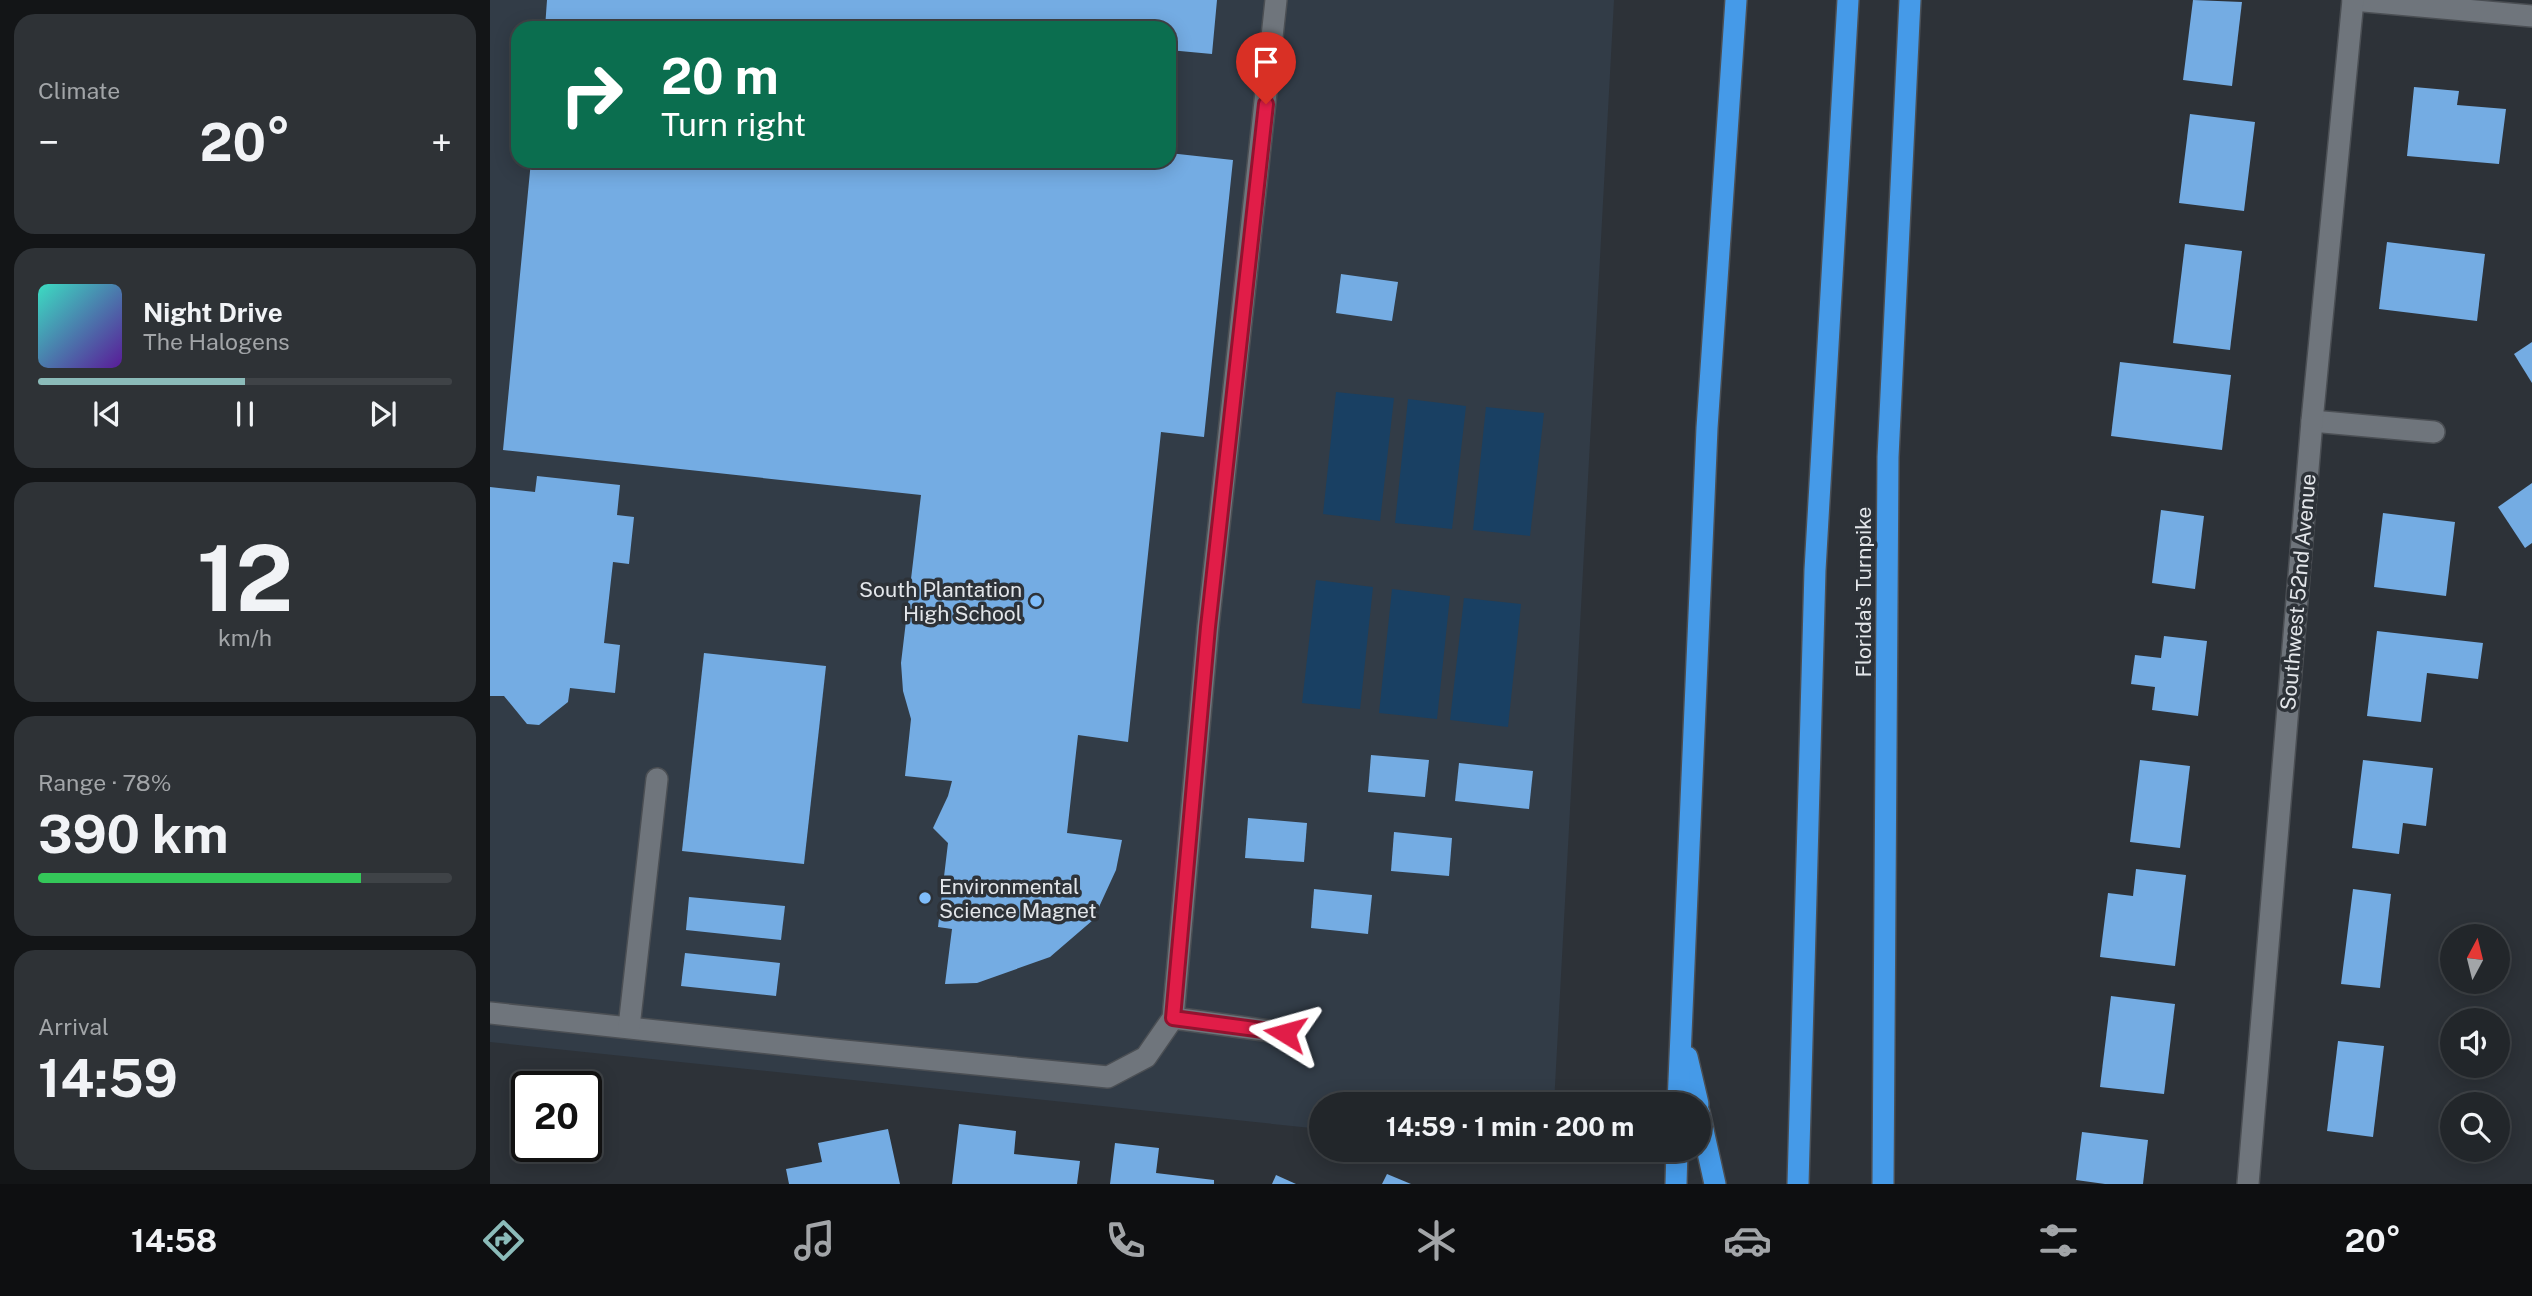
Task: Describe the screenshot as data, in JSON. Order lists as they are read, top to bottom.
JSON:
{
  "streets": {
    "highway": ["Florida's Turnpike"],
    "street": ["Southwest 52nd Avenue"]
  },
  "places": ["South Plantation High School", "Environmental Science Magnet"],
  "north": "top",
  "page": {
    "tile": [
      "Climate",
      ["12", "km/h"],
      ["Range · 78%", "390 km"],
      ["Arrival", "14:59"]
    ],
    "turn": ["20 m", "Turn right"],
    "heat": ["−", "20°", "+"],
    "song": ["Night Drive", "The Halogens"],
    "limit": "20",
    "trip": "14:59 · 1 min · 200 m",
    "tabs": ["14:58", "20°"]
  }
}
